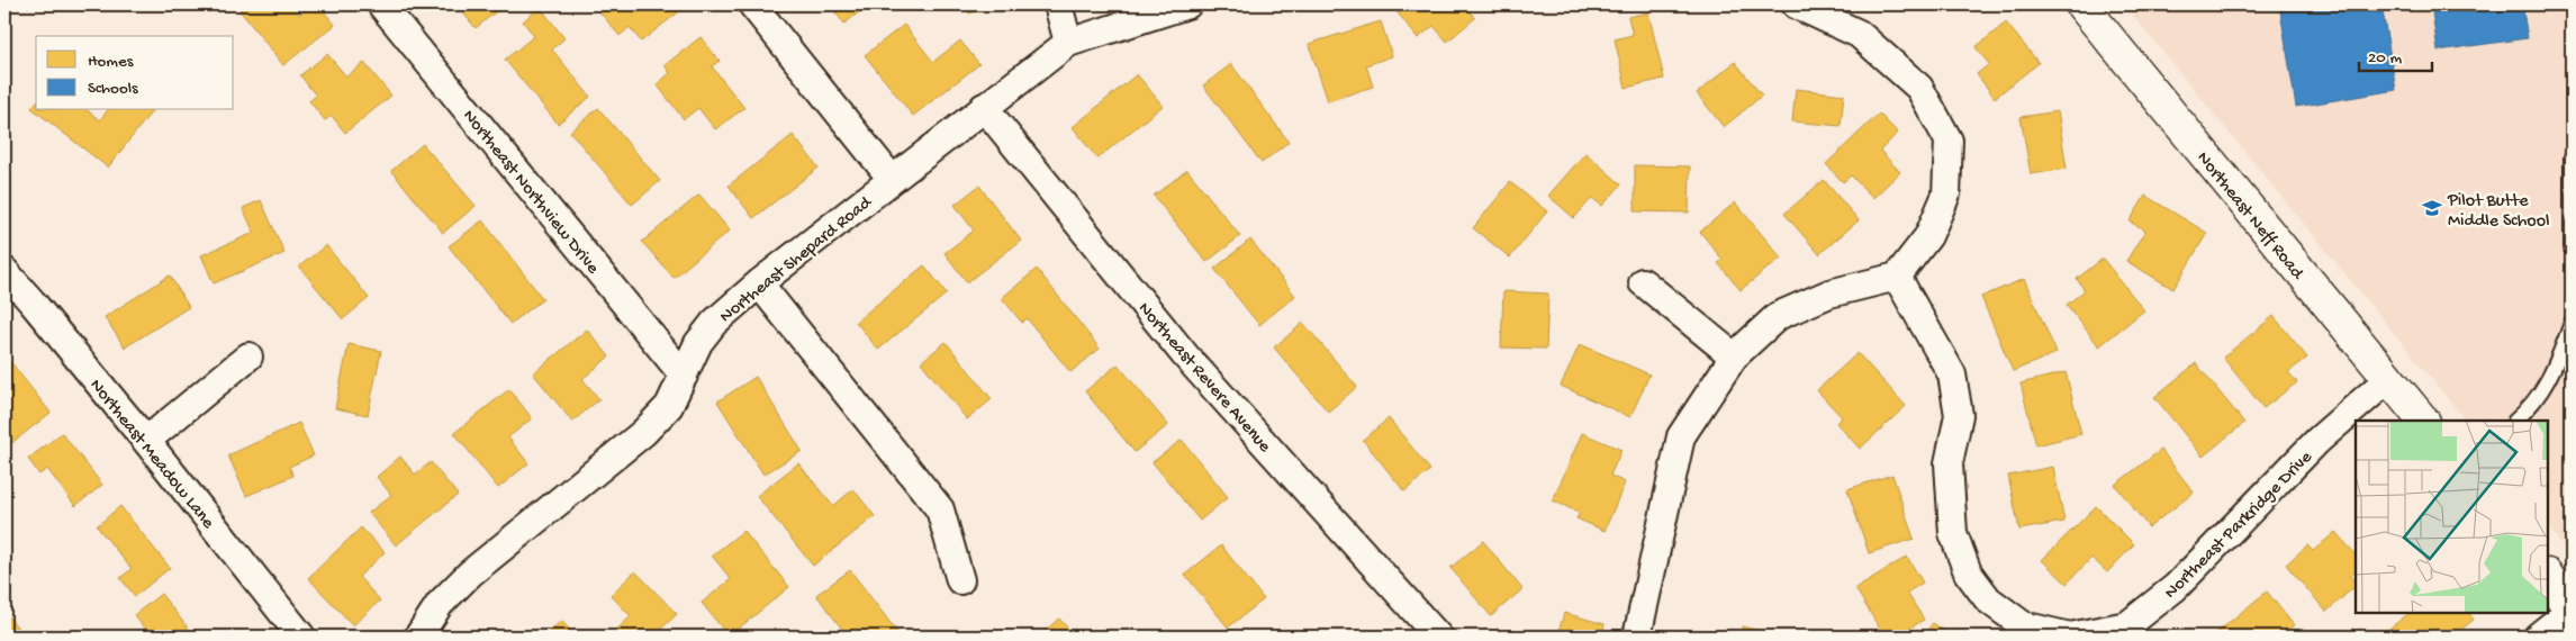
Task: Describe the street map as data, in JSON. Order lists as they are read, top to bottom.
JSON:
{
  "streets": {
    "main road": ["Northeast Neff Road"],
    "street": [
      "Northeast Northview Drive",
      "Northeast Shepard Road",
      "Northeast Revere Avenue",
      "Northeast Meadow Lane",
      "Northeast Parkridge Drive"
    ]
  },
  "crossings": [
    ["Northeast Northview Drive", "Northeast Shepard Road"],
    ["Northeast Neff Road", "Northeast Parkridge Drive"],
    ["Northeast Shepard Road", "Northeast Revere Avenue"]
  ],
  "places": {
    "school or university": ["Pilot Butte Middle School"]
  },
  "legend": ["Homes", "Schools"],
  "scale_bar": "20 m"
}
